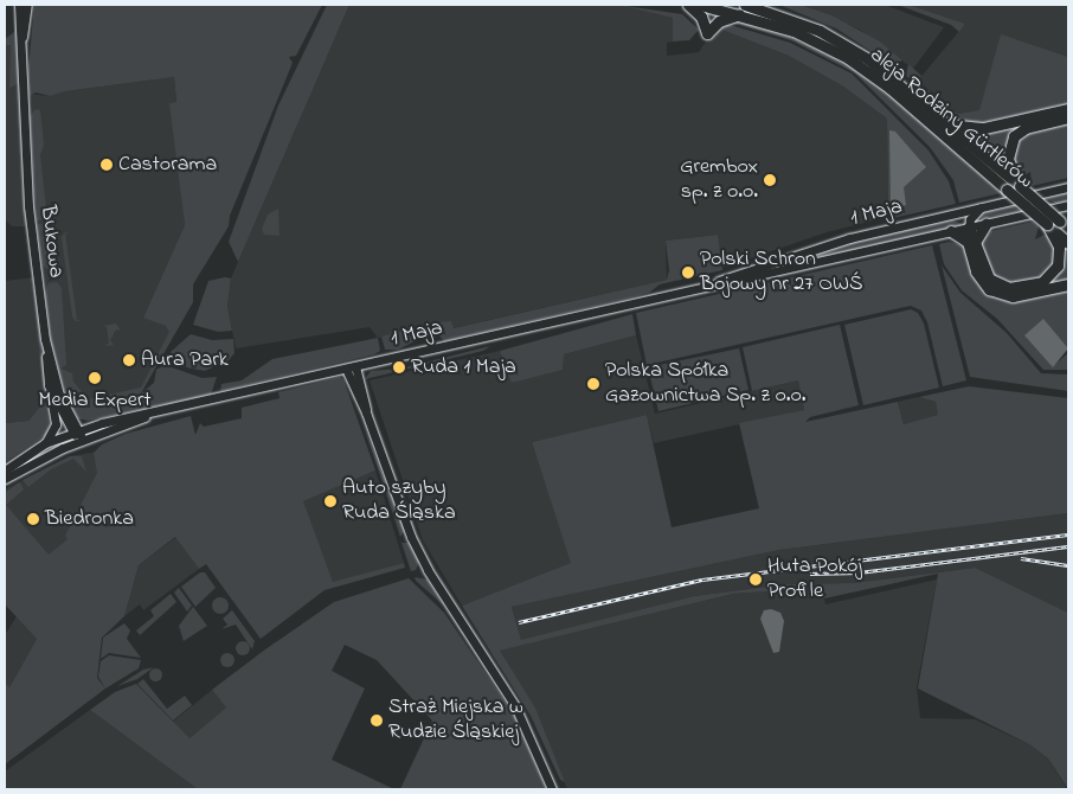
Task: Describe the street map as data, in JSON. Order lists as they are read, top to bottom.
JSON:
{
  "streets": {
    "main road": ["aleja Rodziny Gürtlerów"],
    "street": ["1 Maja", "Bukowa"]
  },
  "crossings": [
    ["1 Maja", "Bukowa"]
  ],
  "places": [
    "Castorama",
    "Grembox sp. z o.o.",
    "Polski Schron Bojowy nr 27 OWŚ",
    "Aura Park",
    "Ruda 1 Maja",
    "Media Expert",
    "Polska Spółka Gazownictwa Sp. z o.o.",
    "Auto szyby Ruda Śląska",
    "Biedronka",
    "Huta Pokój Profile",
    "Straż Miejska w Rudzie Śląskiej"
  ]
}
